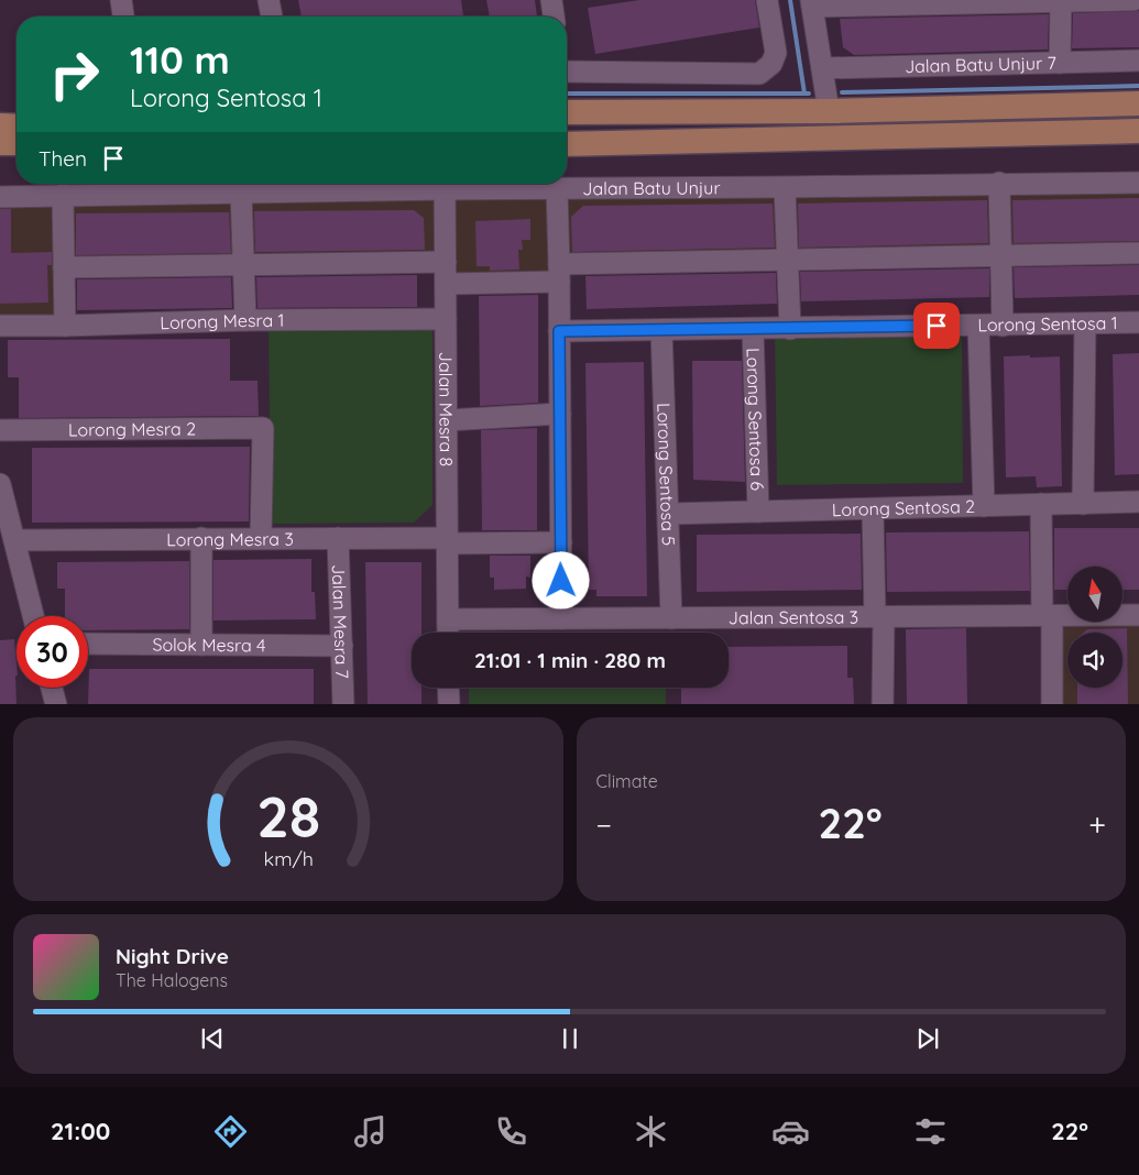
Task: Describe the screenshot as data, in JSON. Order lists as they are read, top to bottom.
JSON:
{
  "streets": {
    "street": [
      "Jalan Batu Unjur 7",
      "Jalan Batu Unjur",
      "Lorong Mesra 1",
      "Lorong Sentosa 1",
      "Jalan Mesra 8",
      "Lorong Sentosa 6",
      "Lorong Mesra 2",
      "Lorong Sentosa 5",
      "Lorong Sentosa 2",
      "Lorong Mesra 3",
      "Jalan Sentosa 3",
      "Jalan Mesra 7",
      "Solok Mesra 4"
    ]
  },
  "crossings": [
    ["Lorong Mesra 1", "Jalan Mesra 8"],
    ["Lorong Sentosa 1", "Lorong Sentosa 6"],
    ["Lorong Sentosa 1", "Lorong Sentosa 5"],
    ["Jalan Mesra 8", "Lorong Mesra 3"],
    ["Jalan Mesra 8", "Jalan Sentosa 3"],
    ["Lorong Sentosa 6", "Lorong Sentosa 2"],
    ["Lorong Mesra 2", "Lorong Mesra 3"],
    ["Lorong Sentosa 5", "Lorong Sentosa 2"],
    ["Lorong Sentosa 5", "Jalan Sentosa 3"],
    ["Lorong Mesra 3", "Jalan Mesra 7"],
    ["Jalan Mesra 7", "Solok Mesra 4"]
  ],
  "north": "top",
  "page": {
    "turn": ["110 m", "Lorong Sentosa 1"],
    "then": "Then",
    "limit": "30",
    "trip": "21:01 · 1 min · 280 m",
    "tile": "Climate",
    "heat": ["−", "22°", "+"],
    "song": ["Night Drive", "The Halogens"],
    "tabs": ["21:00", "22°"],
    "gauge": ["28", "km/h"]
  }
}
